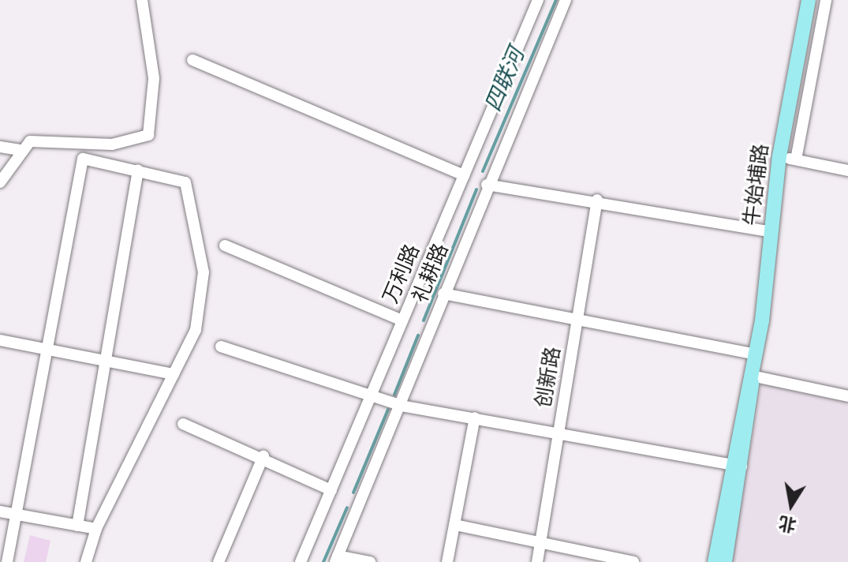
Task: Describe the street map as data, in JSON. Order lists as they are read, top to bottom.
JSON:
{
  "streets": {
    "main road": ["牛始埔路"],
    "street": ["礼耕路", "万利路", "创新路"]
  },
  "water": ["四联河"],
  "north": "bottom"
}
